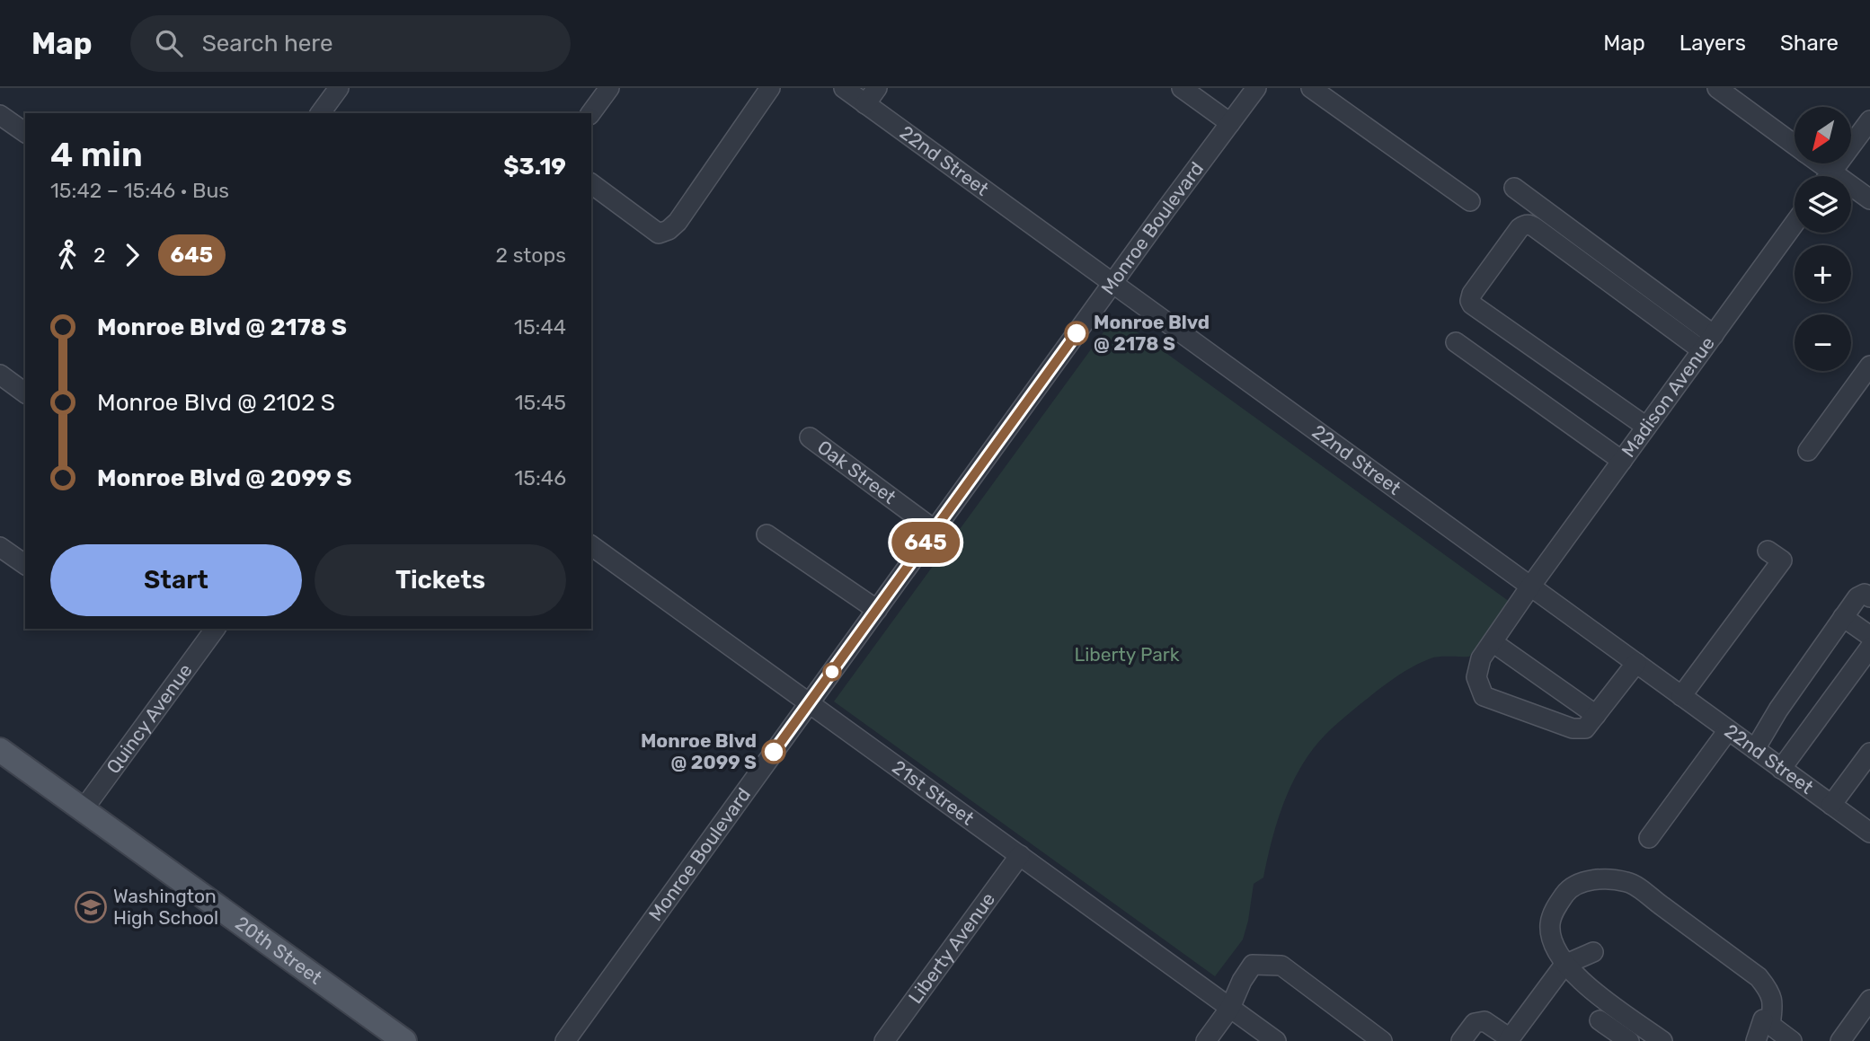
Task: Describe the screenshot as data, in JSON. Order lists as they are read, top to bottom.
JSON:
{
  "streets": {
    "main road": ["20th Street"],
    "street": [
      "22nd Street",
      "Monroe Boulevard",
      "Madison Avenue",
      "Oak Street",
      "Quincy Avenue",
      "21st Street",
      "Liberty Avenue"
    ]
  },
  "crossings": [
    ["22nd Street", "Monroe Boulevard"],
    ["22nd Street", "Madison Avenue"],
    ["Monroe Boulevard", "Oak Street"],
    ["Monroe Boulevard", "21st Street"],
    ["Quincy Avenue", "20th Street"],
    ["21st Street", "Liberty Avenue"]
  ],
  "parks": ["Liberty Park"],
  "places": {
    "other": ["Monroe Blvd @ 2178 S", "Monroe Blvd @ 2099 S"],
    "school or university": ["Washington High School"]
  },
  "lines": ["bus line 645"],
  "north": "bottom left",
  "page": {
    "header": "Map",
    "search": "Search here",
    "nav": ["Map", "Layers", "Share"],
    "on_map": "645",
    "map_buttons": ["+", "−"],
    "heading": ["4 min", "15:42 – 15:46 · Bus", "$3.19"],
    "legs": ["2", "645", "2 stops"],
    "list": [
      {
        "name": "Monroe Blvd @ 2178 S",
        "value": "15:44"
      },
      {
        "name": "Monroe Blvd @ 2102 S",
        "value": "15:45"
      },
      {
        "name": "Monroe Blvd @ 2099 S",
        "value": "15:46"
      }
    ],
    "buttons": ["Start", "Tickets"]
  }
}
